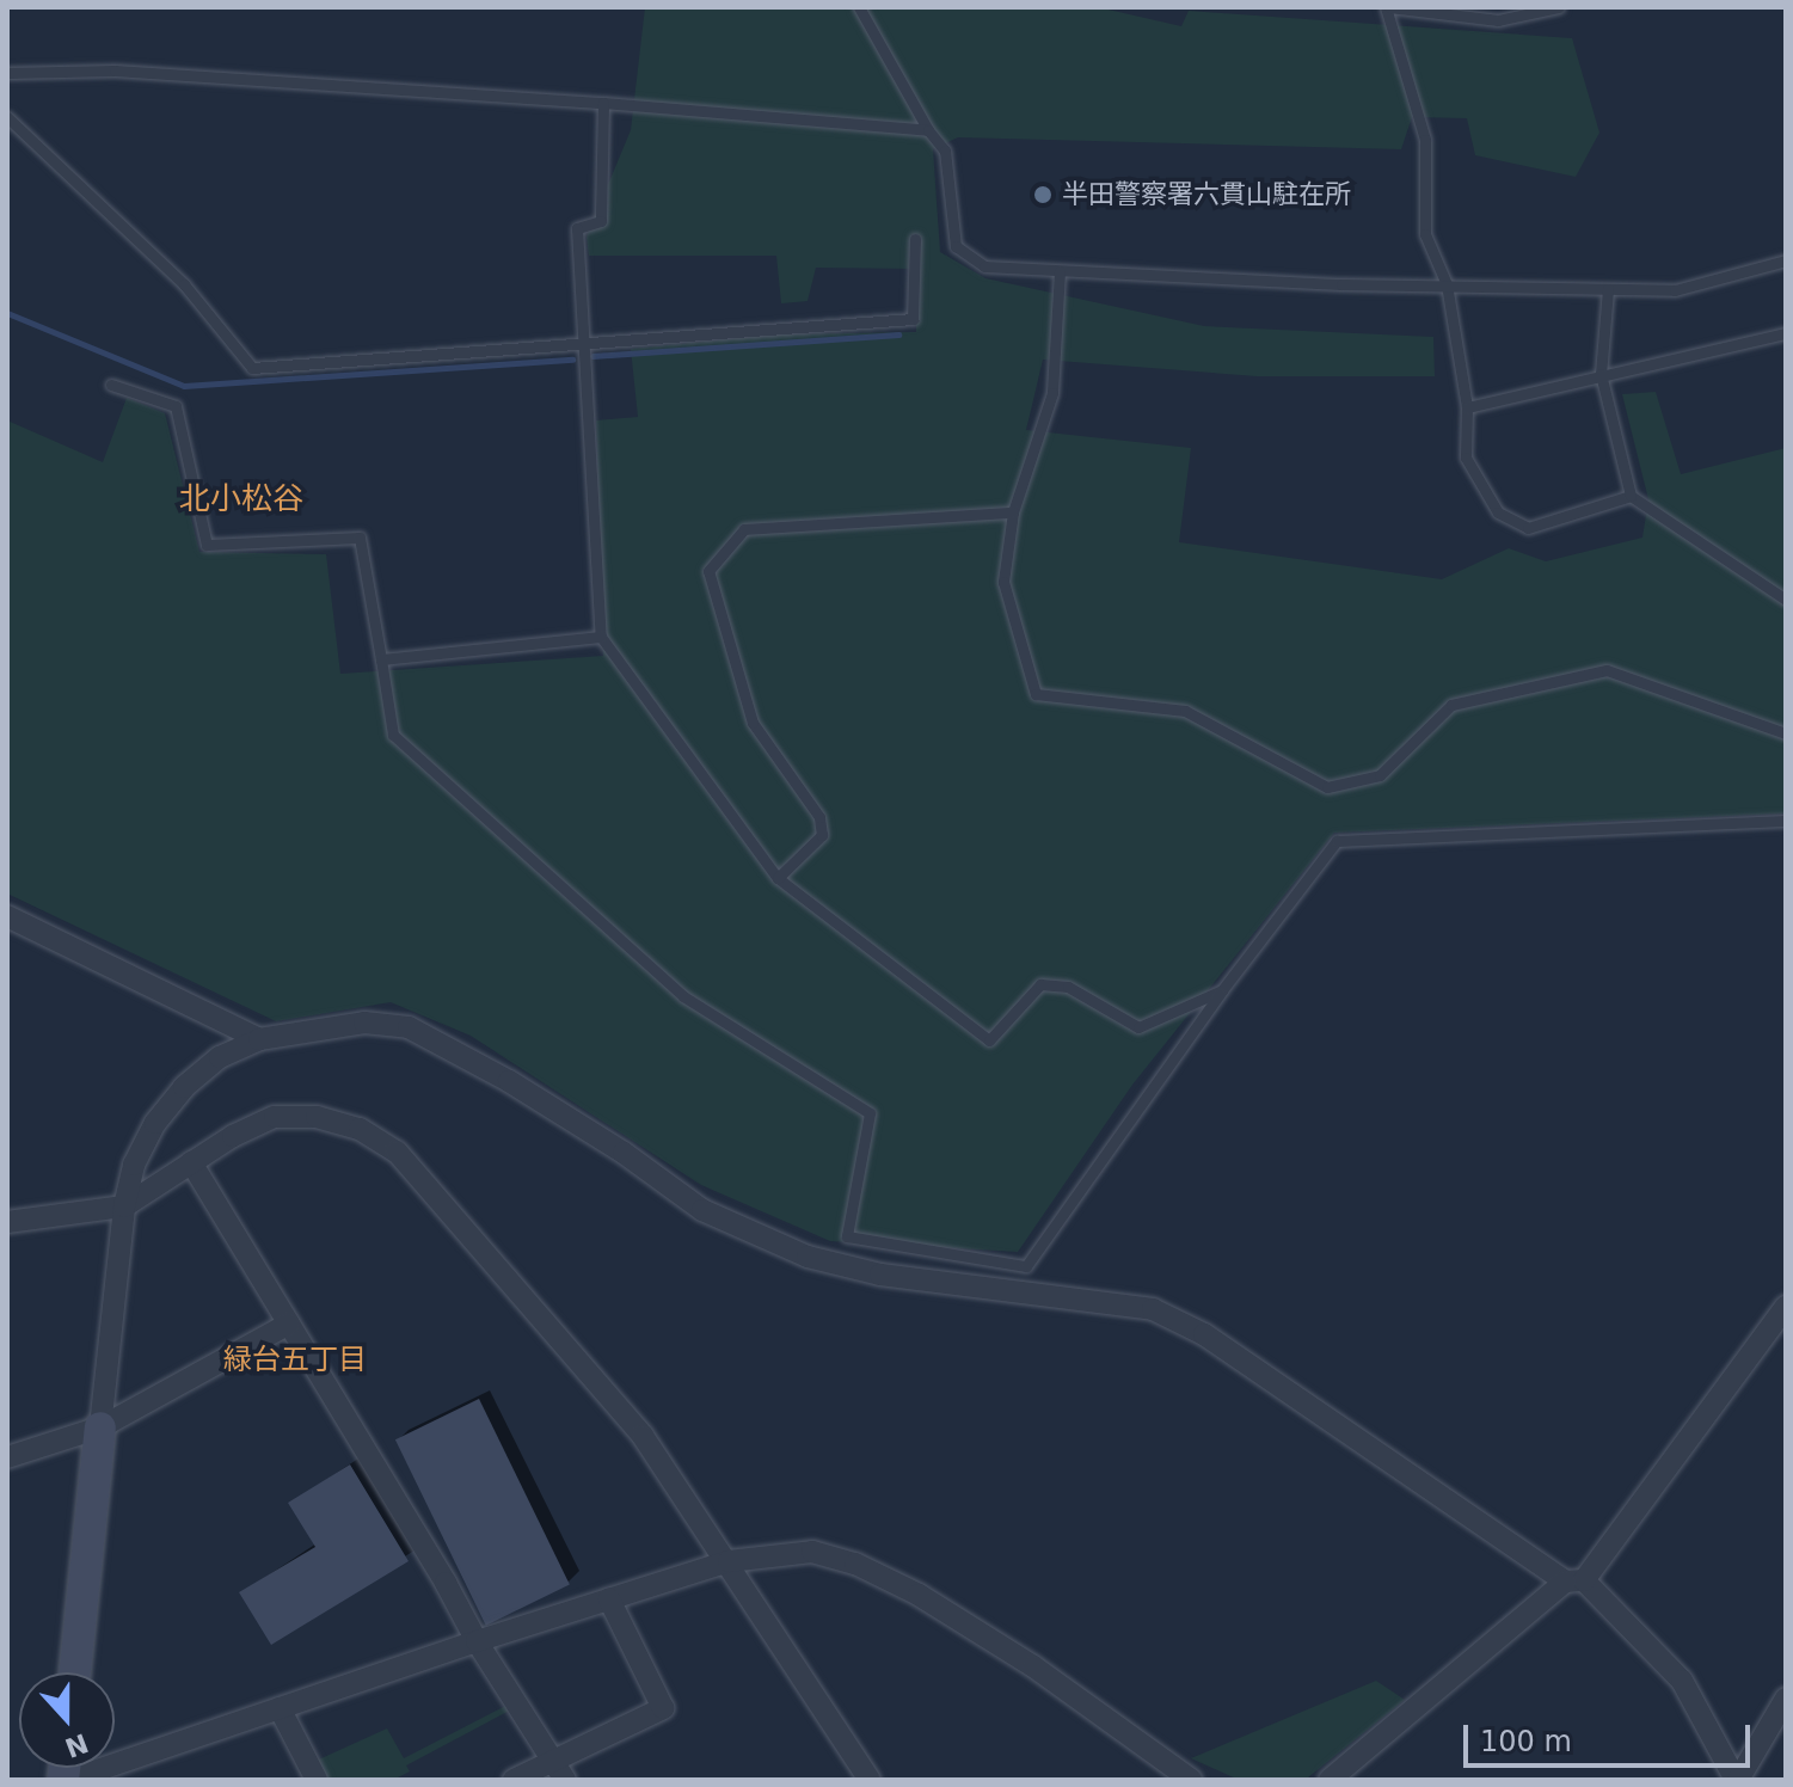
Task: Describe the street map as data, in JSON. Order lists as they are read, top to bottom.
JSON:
{
  "districts": ["北小松谷", "緑台五丁目"],
  "places": ["半田警察署六貫山駐在所"],
  "scale_bar": "100 m",
  "north": "bottom"
}
